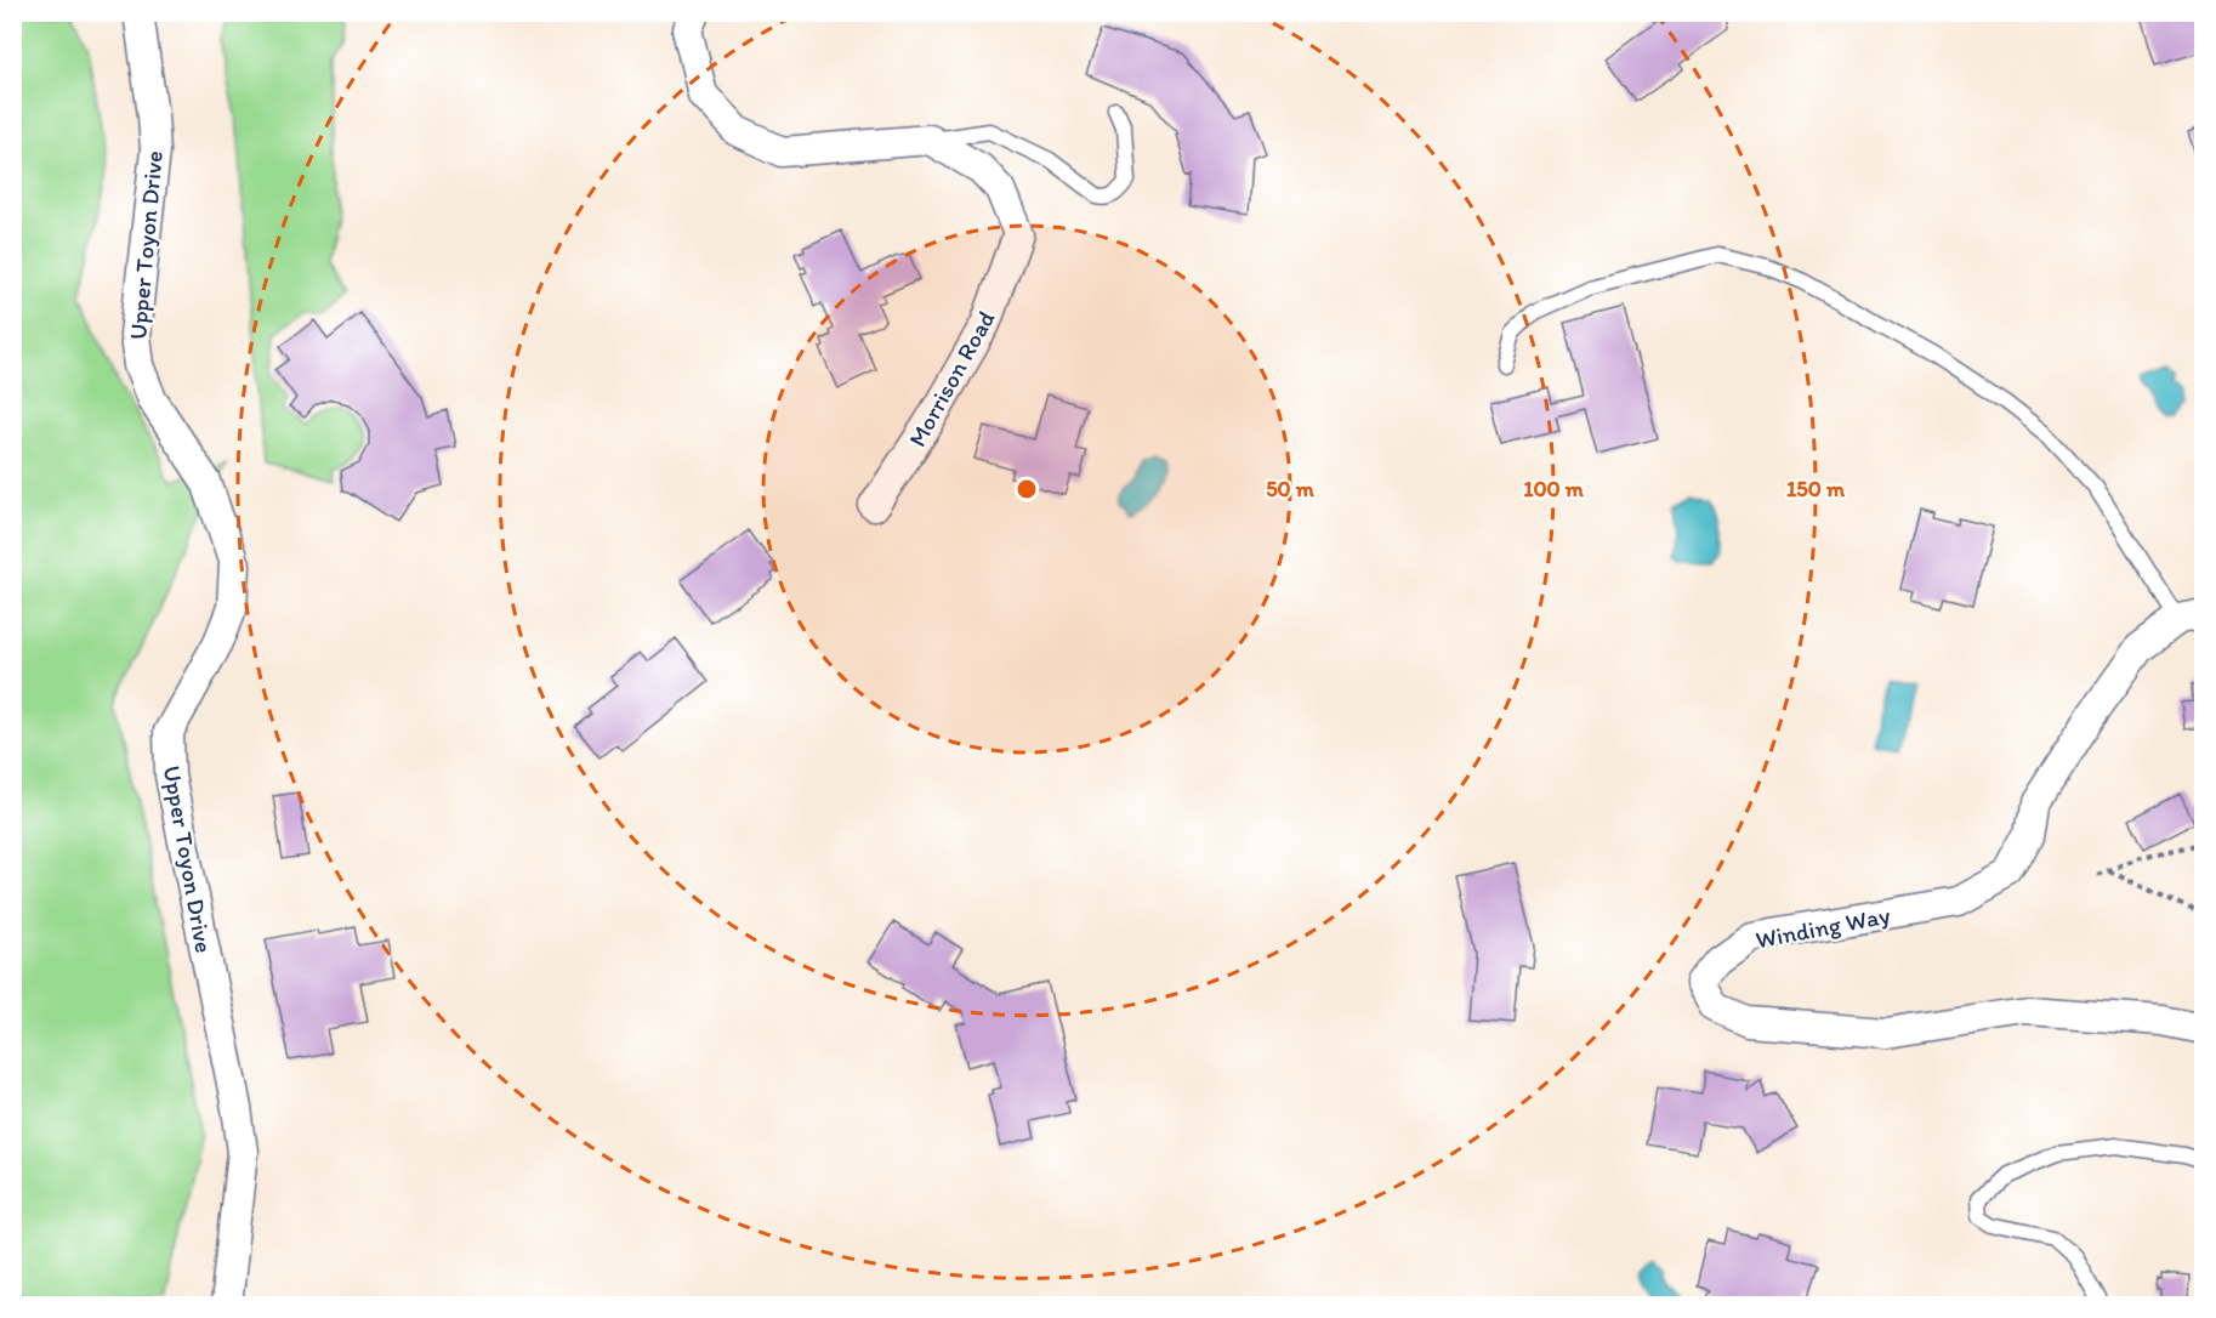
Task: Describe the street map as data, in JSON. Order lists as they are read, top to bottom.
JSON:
{
  "streets": {
    "street": ["Upper Toyon Drive", "Morrison Road", "Winding Way"]
  },
  "rings": ["50 m", "100 m", "150 m"]
}
